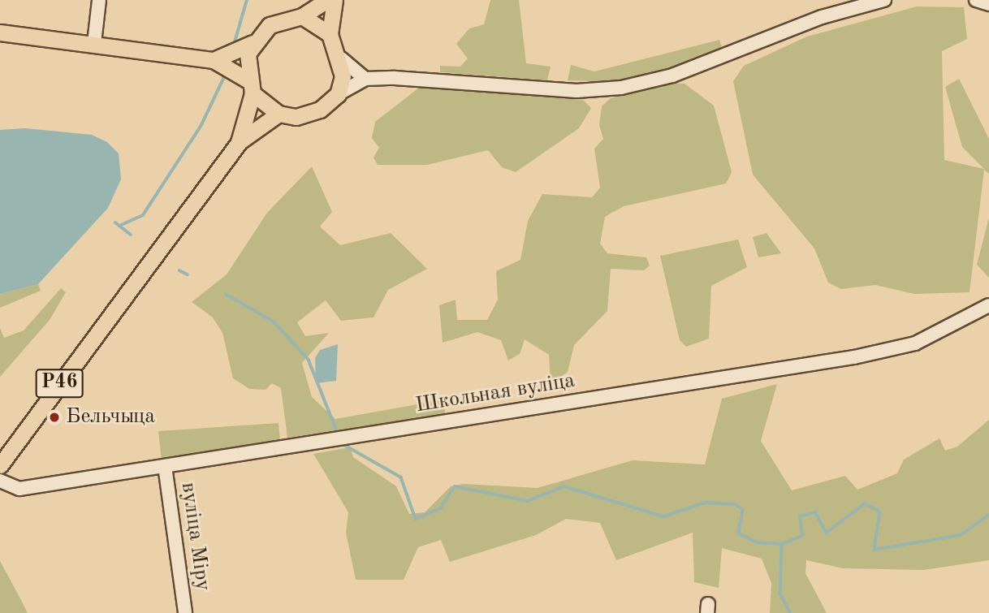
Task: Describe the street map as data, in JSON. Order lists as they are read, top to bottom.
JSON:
{
  "streets": {
    "main road": ["Р46"],
    "street": ["Школьная вуліца", "вуліца Міру"]
  },
  "crossings": [
    ["Школьная вуліца", "вуліца Міру"]
  ],
  "places": ["Бельчыца"]
}
